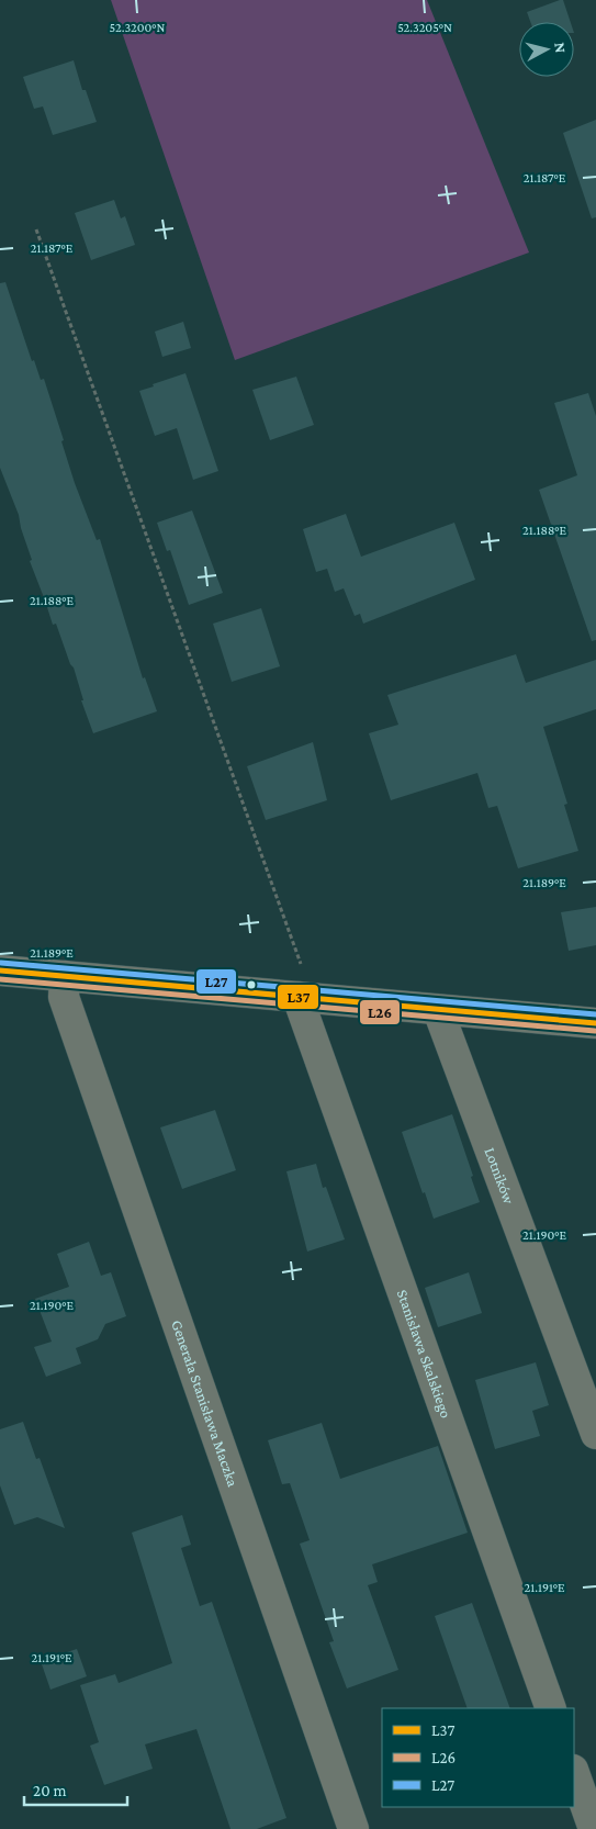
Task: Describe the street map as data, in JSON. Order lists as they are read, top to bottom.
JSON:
{
  "streets": {
    "street": ["Lotników", "Stanisława Skalskiego", "Generała Stanisława Maczka"]
  },
  "lines": ["transit line L27", "transit line L37", "transit line L26"],
  "legend": ["L37", "L26", "L27"],
  "scale_bar": "20 m",
  "north": "right",
  "coordinates": [
    "52.3200°N",
    "52.3205°N",
    "21.187°E",
    "21.188°E",
    "21.189°E",
    "21.190°E",
    "21.191°E"
  ]
}
